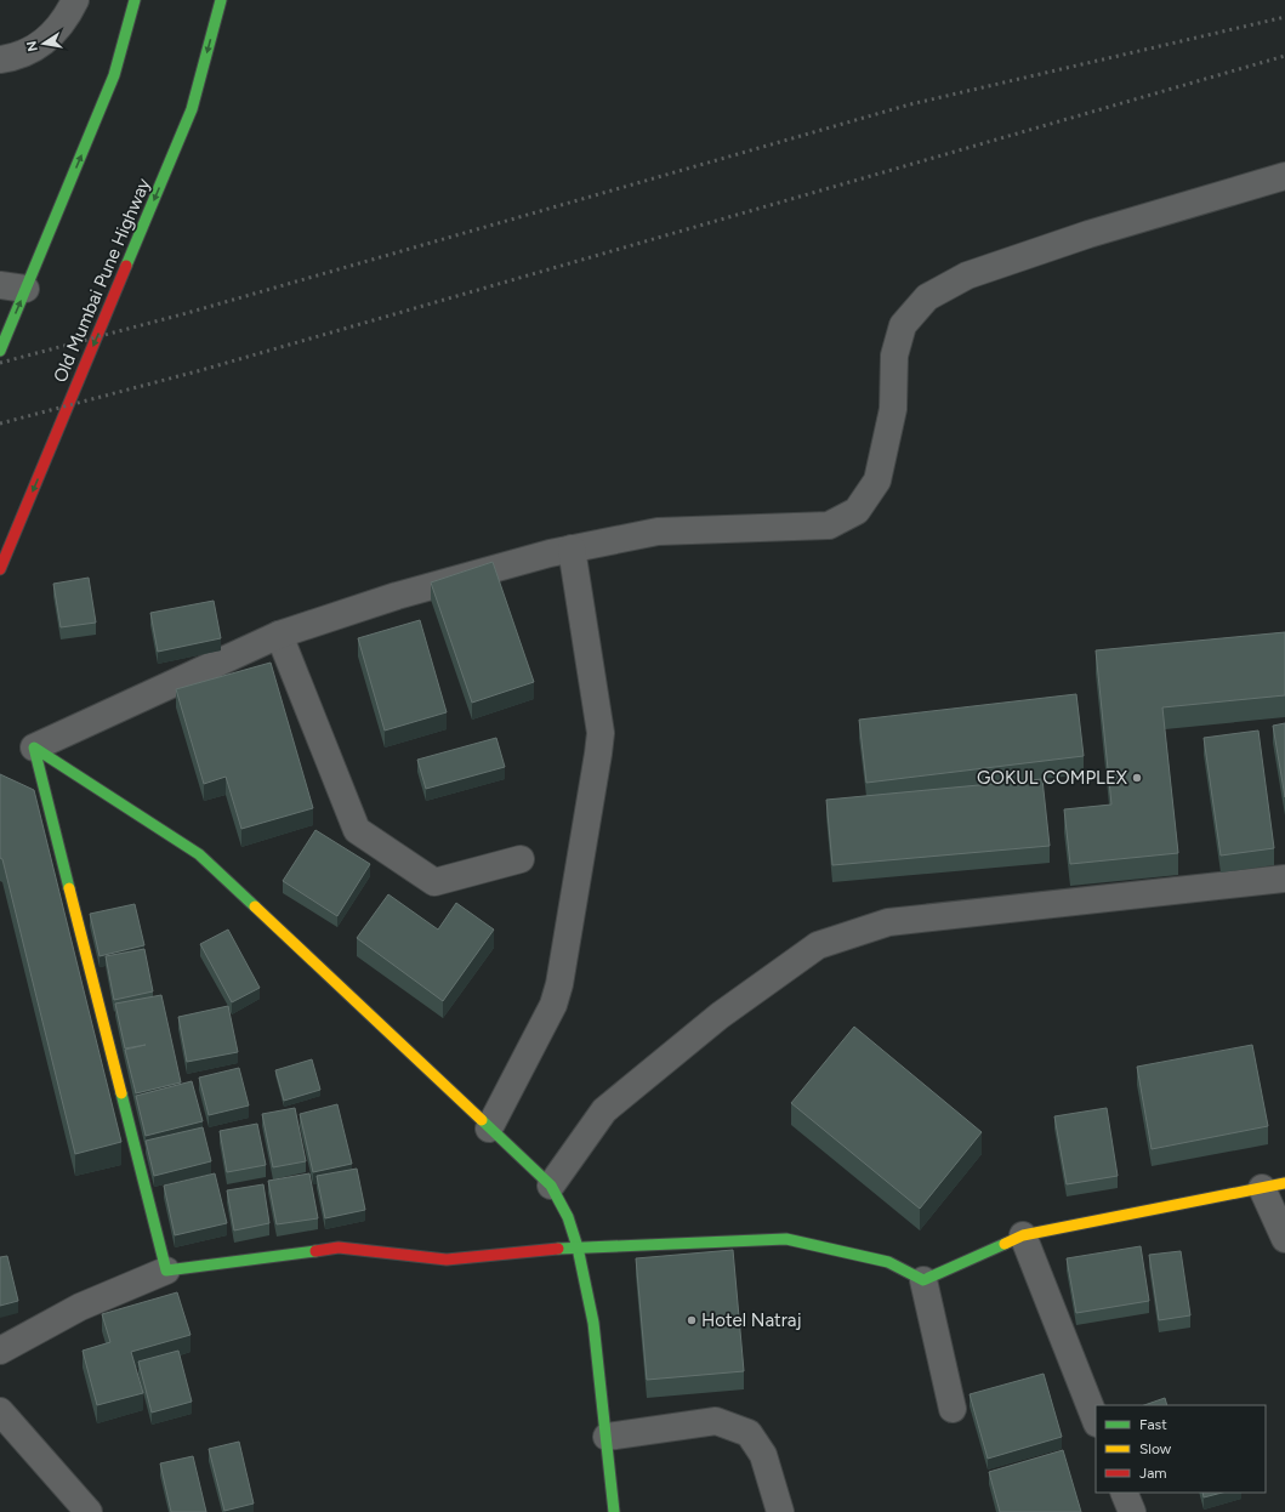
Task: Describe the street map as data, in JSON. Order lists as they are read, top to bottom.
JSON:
{
  "streets": {
    "main road": ["Old Mumbai Pune Highway"]
  },
  "places": ["GOKUL COMPLEX", "Hotel Natraj"],
  "legend": ["Fast", "Slow", "Jam"],
  "north": "left"
}
